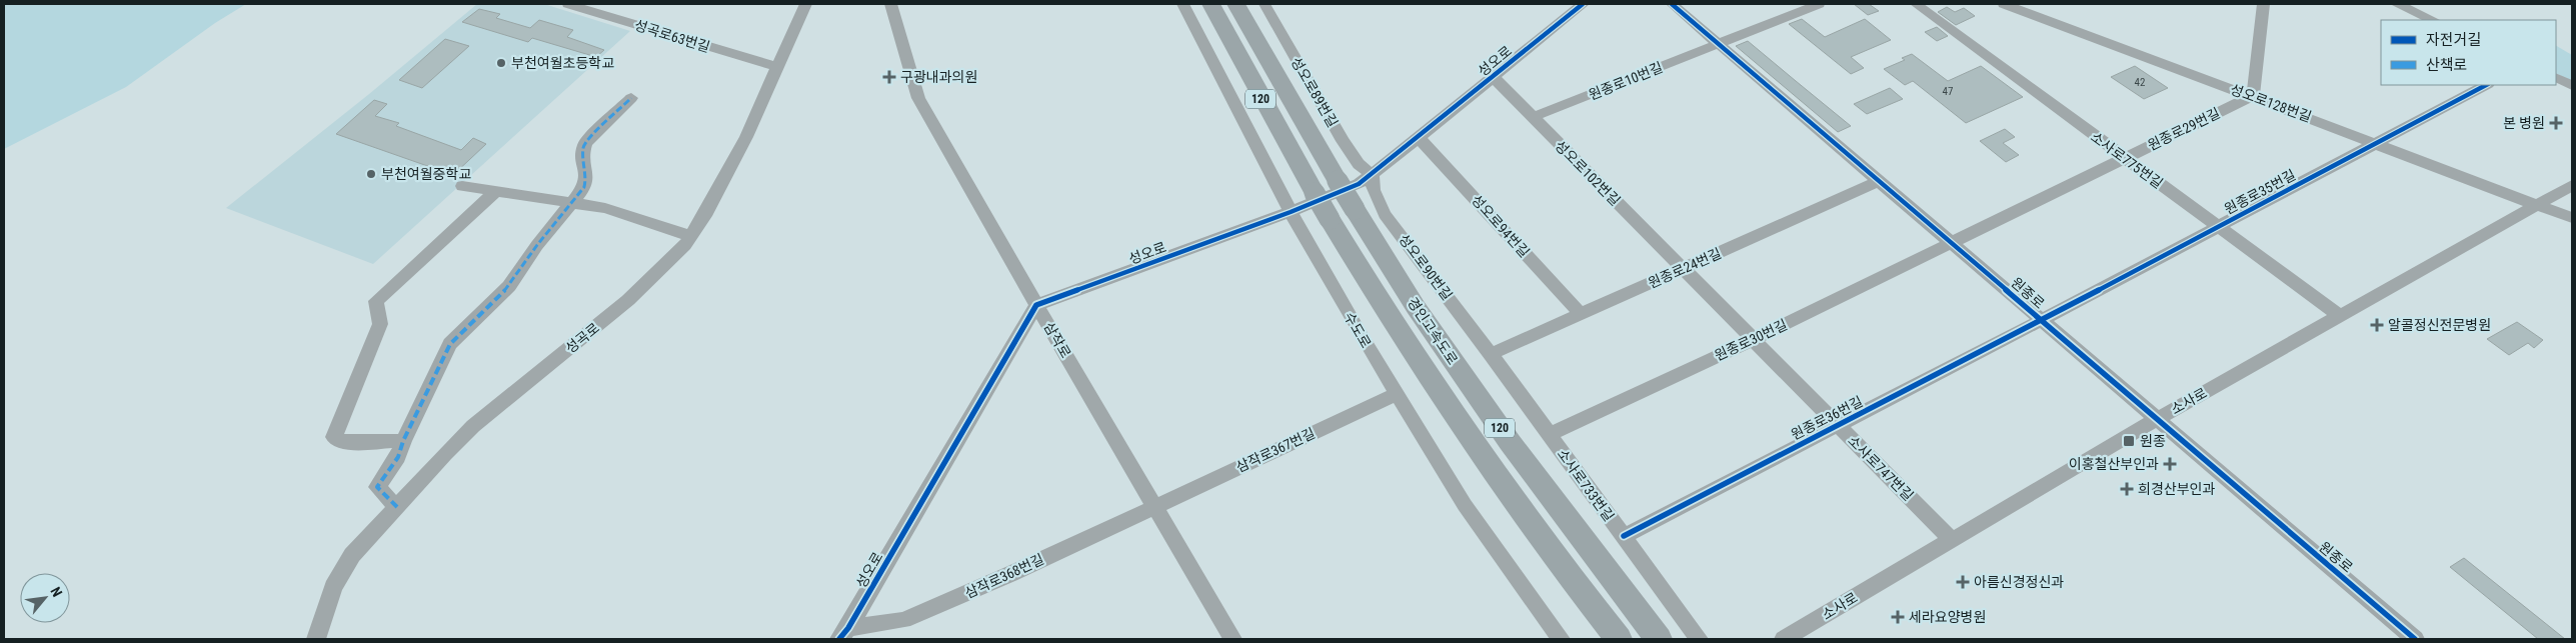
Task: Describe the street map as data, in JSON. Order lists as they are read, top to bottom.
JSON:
{
  "streets": {
    "highway": ["120", "경인고속도로"],
    "street": [
      "성곡로63번길",
      "성오로",
      "원종로10번길",
      "성오로89번길",
      "성오로128번길",
      "원종로29번길",
      "소사로775번길",
      "성오로102번길",
      "원종로35번길",
      "성오로94번길",
      "성오로90번길",
      "원종로24번길",
      "원종로",
      "수도로",
      "성곡로",
      "삼작로",
      "원종로30번길",
      "소사로",
      "원종로36번길",
      "삼작로367번길",
      "소사로747번길",
      "소사로733번길",
      "삼작로368번길"
    ]
  },
  "crossings": [
    ["성곡로63번길", "성곡로"],
    ["성오로", "성오로89번길"],
    ["성오로", "성오로102번길"],
    ["성오로", "성오로94번길"],
    ["성오로", "성오로90번길"],
    ["성오로", "수도로"],
    ["성오로", "삼작로"],
    ["성오로", "삼작로368번길"],
    ["원종로10번길", "성오로102번길"],
    ["원종로10번길", "원종로"],
    ["성오로89번길", "성오로90번길"],
    ["성오로128번길", "원종로29번길"],
    ["성오로128번길", "원종로35번길"],
    ["성오로128번길", "소사로"],
    ["원종로29번길", "소사로775번길"],
    ["원종로29번길", "원종로"],
    ["원종로29번길", "원종로30번길"],
    ["소사로775번길", "원종로35번길"],
    ["소사로775번길", "소사로"],
    ["성오로102번길", "원종로24번길"],
    ["성오로102번길", "소사로747번길"],
    ["원종로35번길", "원종로"],
    ["원종로35번길", "원종로36번길"],
    ["성오로94번길", "원종로24번길"],
    ["성오로90번길", "원종로24번길"],
    ["성오로90번길", "소사로733번길"],
    ["원종로24번길", "원종로"],
    ["원종로24번길", "소사로747번길"],
    ["원종로24번길", "소사로733번길"],
    ["원종로", "원종로30번길"],
    ["원종로", "소사로"],
    ["원종로", "원종로36번길"],
    ["수도로", "삼작로367번길"],
    ["삼작로", "삼작로367번길"],
    ["삼작로", "삼작로368번길"],
    ["원종로30번길", "소사로747번길"],
    ["원종로30번길", "소사로733번길"],
    ["소사로", "소사로747번길"],
    ["원종로36번길", "소사로747번길"],
    ["원종로36번길", "소사로733번길"],
    ["삼작로367번길", "삼작로368번길"]
  ],
  "places": {
    "other": ["부천여월초등학교", "부천여월중학교"],
    "health": [
      "구광내과의원",
      "본 병원",
      "알콜정신전문병원",
      "이홍철산부인과",
      "희경산부인과",
      "아름신경정신과",
      "세라요양병원"
    ],
    "transit": ["원종"]
  },
  "house_numbers": ["42", "47"],
  "legend": ["자전거길", "산책로"],
  "north": "top right"
}
